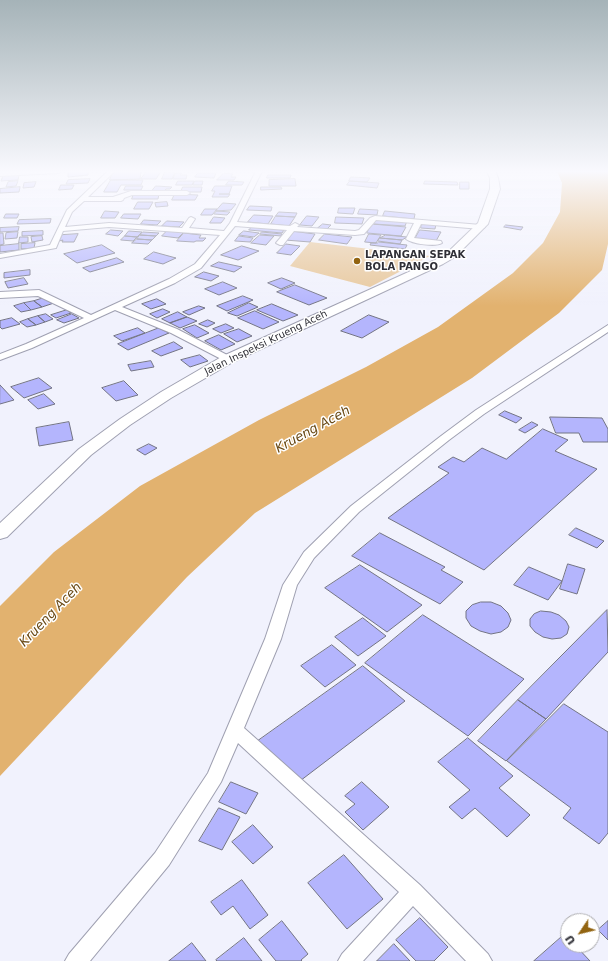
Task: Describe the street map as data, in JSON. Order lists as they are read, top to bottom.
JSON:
{
  "streets": {
    "street": ["Jalan Inspeksi Krueng Aceh"]
  },
  "water": ["Krueng Aceh"],
  "places": ["LAPANGAN SEPAK BOLA PANGO"],
  "north": "bottom left"
}
